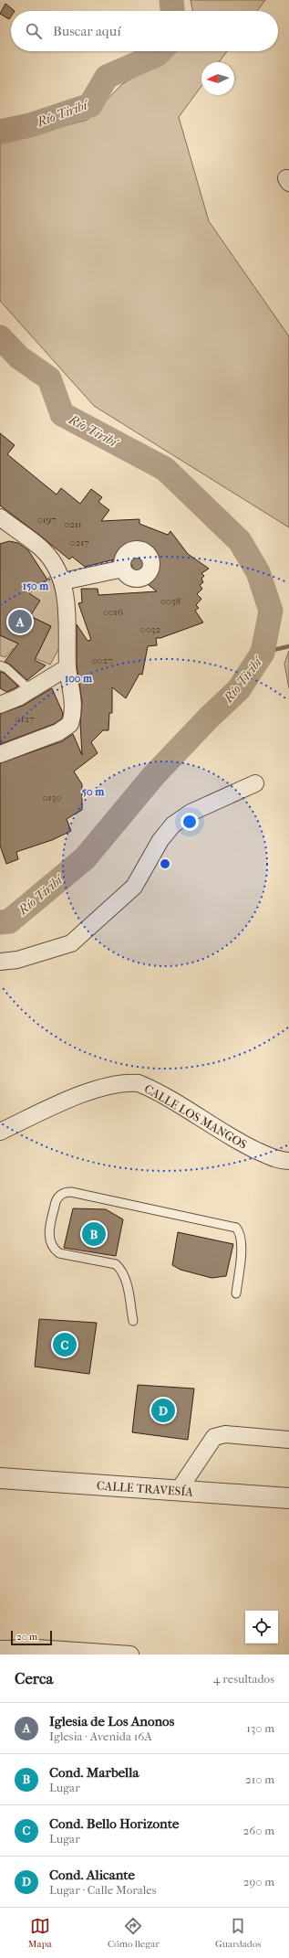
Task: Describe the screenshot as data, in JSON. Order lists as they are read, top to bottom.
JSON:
{
  "streets": {
    "street": ["CALLE LOS MANGOS", "CALLE TRAVESÍA"]
  },
  "water": ["Río Tiribí"],
  "house_numbers": [
    "0197",
    "0211",
    "0217",
    "0038",
    "0016",
    "0032",
    "0027",
    "0127",
    "0130"
  ],
  "scale_bar": "20 m",
  "north": "left",
  "page": {
    "search": "Buscar aquí",
    "pins": [
      "A",
      "B",
      "C",
      "D"
    ],
    "scale": "20 m",
    "heading": ["Cerca", "4 resultados"],
    "list": [
      {
        "mark": "A",
        "name": "Iglesia de Los Anonos",
        "note": "Iglesia · Avenida 16A",
        "value": "130 m"
      },
      {
        "mark": "B",
        "name": "Cond. Marbella",
        "note": "Lugar",
        "value": "210 m"
      },
      {
        "mark": "C",
        "name": "Cond. Bello Horizonte",
        "note": "Lugar",
        "value": "260 m"
      },
      {
        "mark": "D",
        "name": "Cond. Alicante",
        "note": "Lugar · Calle Morales",
        "value": "290 m"
      }
    ],
    "nav": ["Mapa", "Cómo llegar", "Guardados"]
  },
  "rings": ["150 m", "100 m", "50 m"]
}
